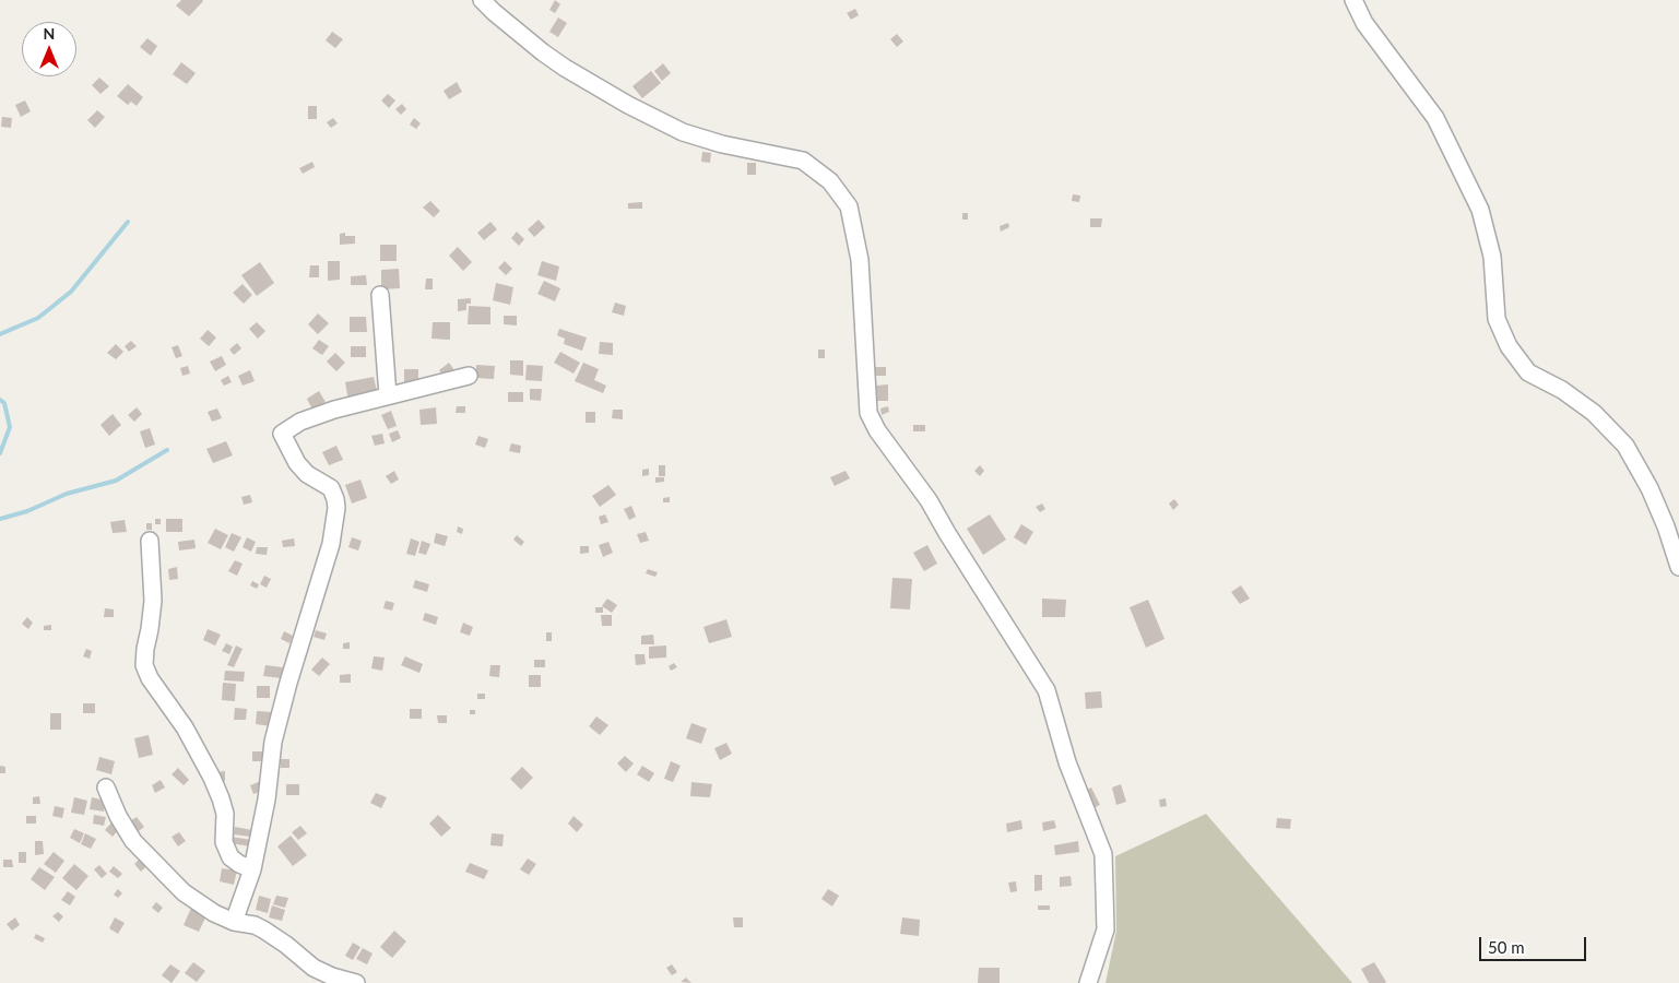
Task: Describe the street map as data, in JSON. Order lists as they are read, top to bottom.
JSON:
{
  "scale_bar": "50 m",
  "north": "top"
}
